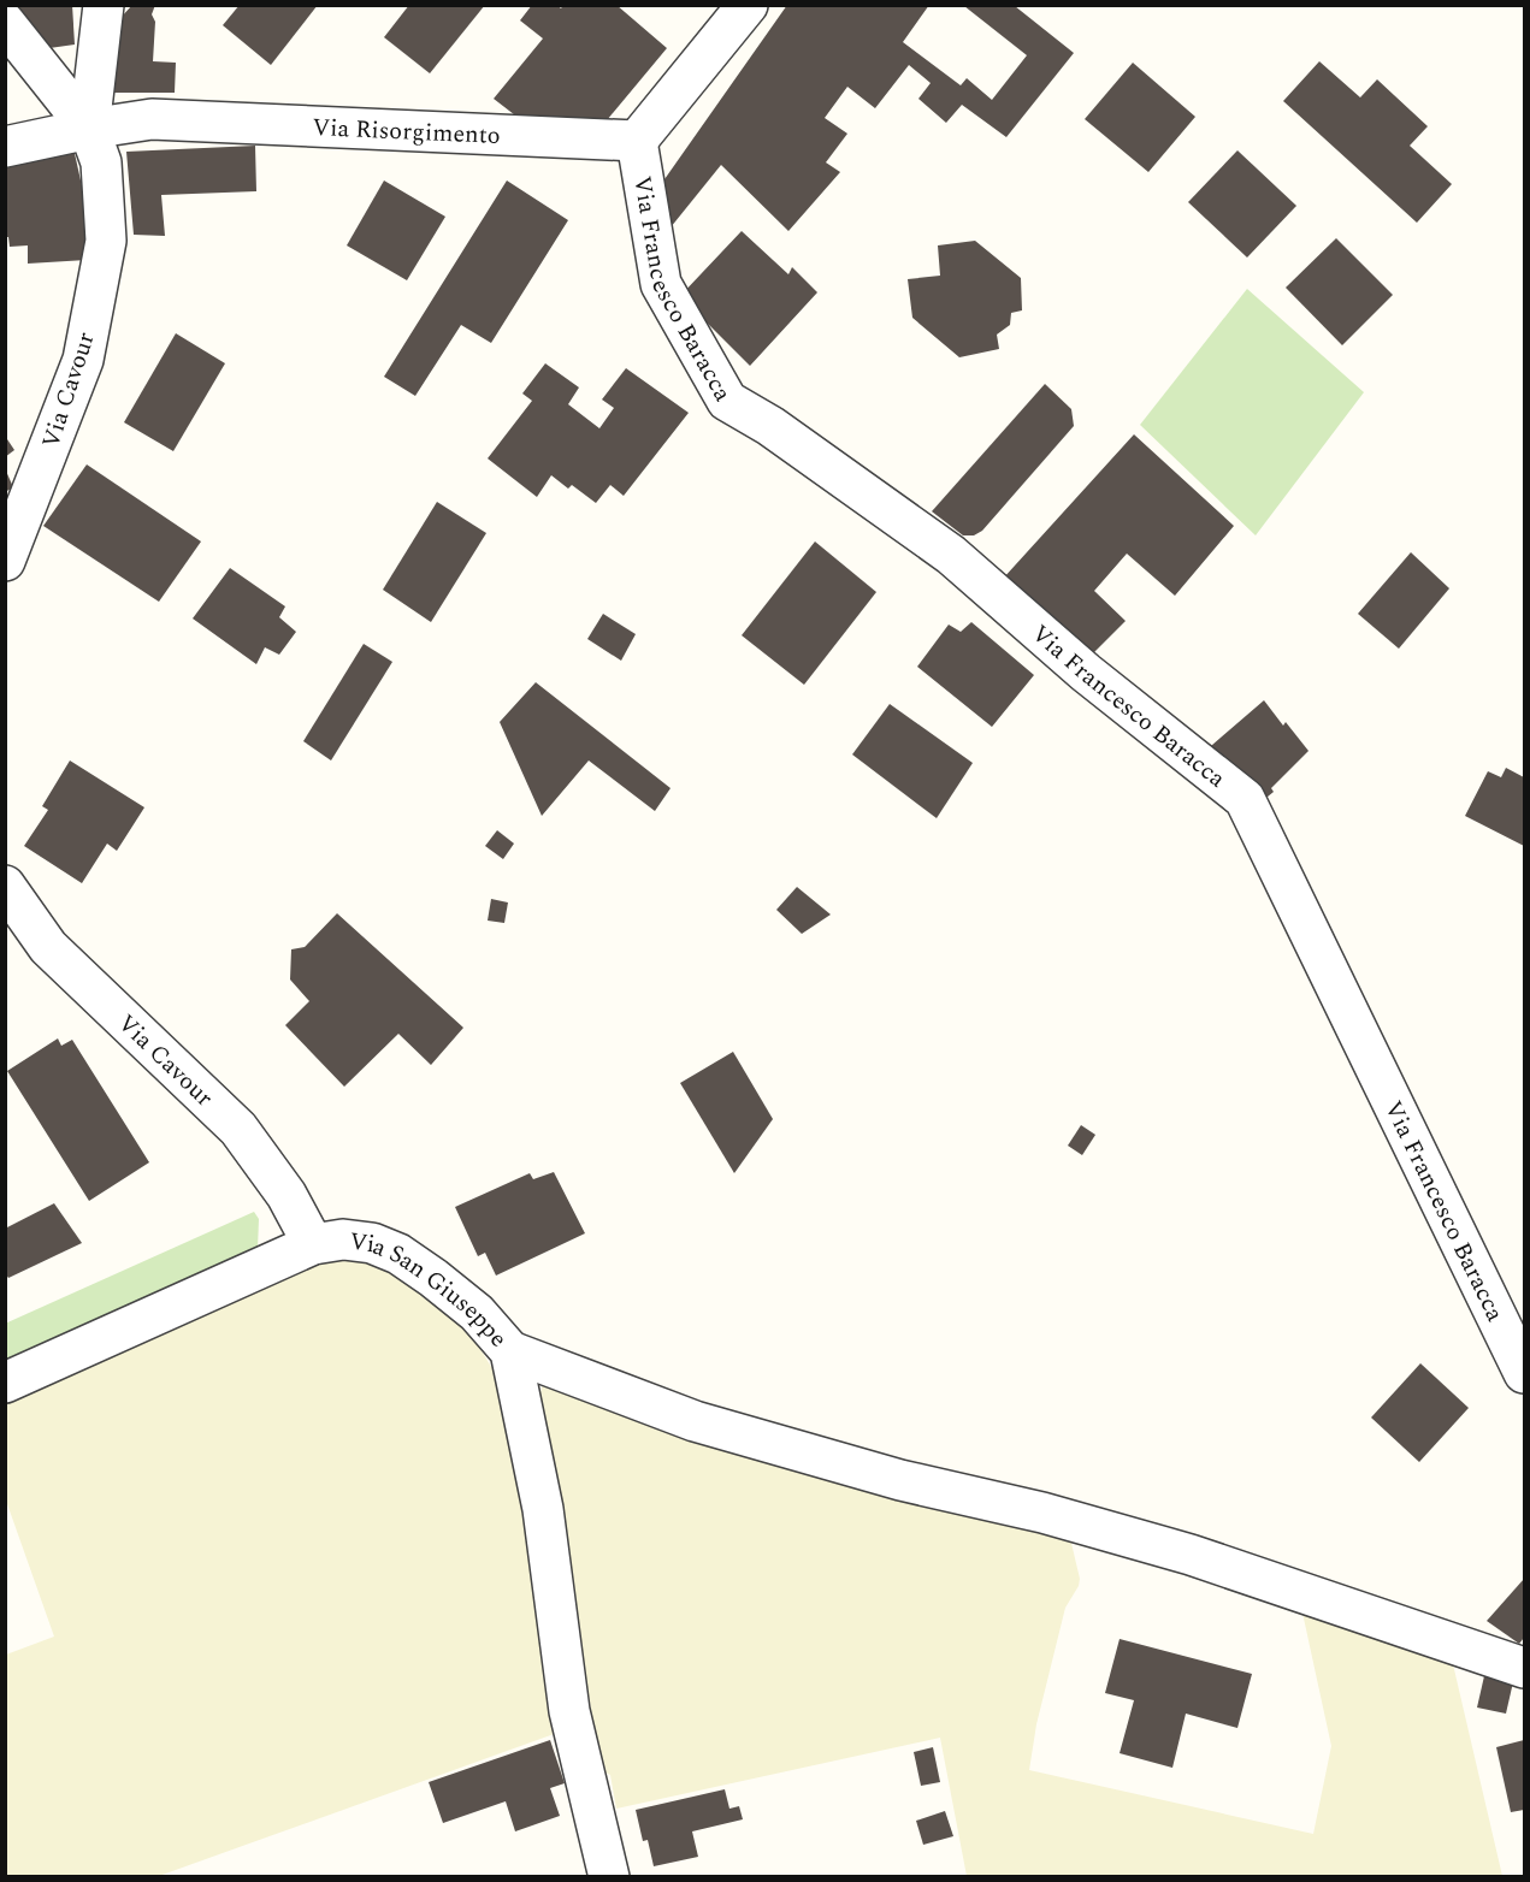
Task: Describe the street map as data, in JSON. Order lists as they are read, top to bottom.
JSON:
{
  "streets": {
    "street": [
      "Via Risorgimento",
      "Via Francesco Baracca",
      "Via Cavour",
      "Via San Giuseppe"
    ]
  },
  "crossings": [
    ["Via Risorgimento", "Via Francesco Baracca"],
    ["Via Risorgimento", "Via Cavour"],
    ["Via Cavour", "Via San Giuseppe"]
  ]
}
